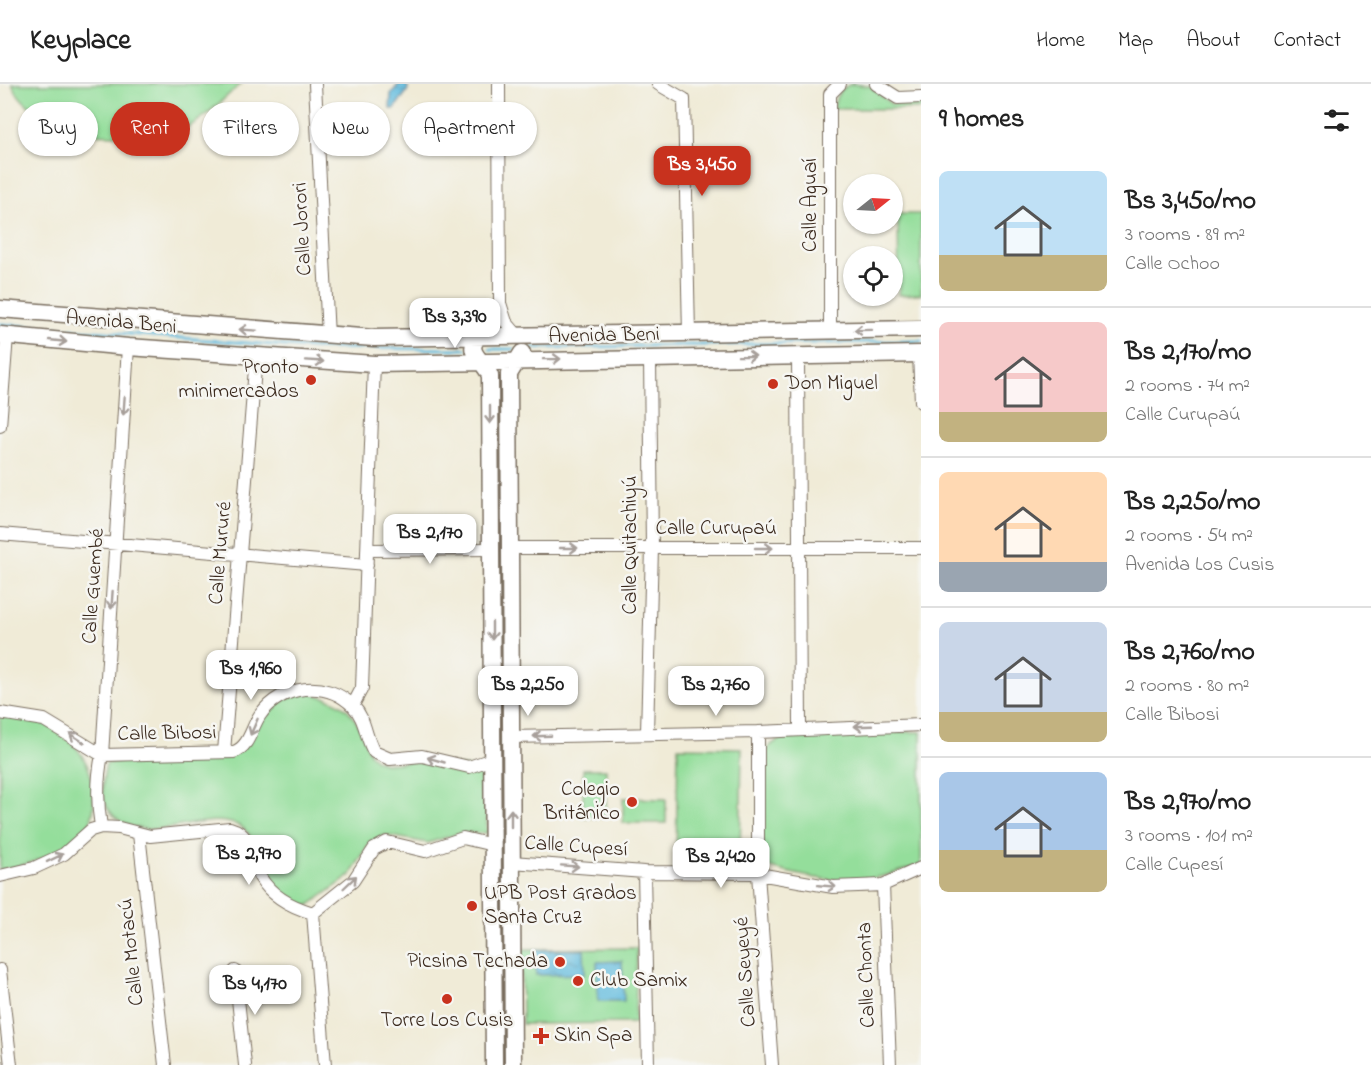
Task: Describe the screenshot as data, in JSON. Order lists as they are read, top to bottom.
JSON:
{
  "streets": {
    "street": [
      "Calle Aguaí",
      "Calle Jorori",
      "Avenida Beni",
      "Calle Curupaú",
      "Calle Quitachiyú",
      "Calle Mururé",
      "Calle Guembé",
      "Calle Bibosi",
      "Calle Cupesí",
      "Calle Motacú",
      "Calle Seyeyé",
      "Calle Chonta"
    ]
  },
  "crossings": [
    ["Calle Aguaí", "Avenida Beni"],
    ["Calle Jorori", "Avenida Beni"],
    ["Avenida Beni", "Calle Quitachiyú"],
    ["Avenida Beni", "Calle Mururé"],
    ["Avenida Beni", "Calle Guembé"],
    ["Calle Curupaú", "Calle Quitachiyú"],
    ["Calle Mururé", "Calle Bibosi"],
    ["Calle Guembé", "Calle Bibosi"],
    ["Calle Cupesí", "Calle Seyeyé"],
    ["Calle Cupesí", "Calle Chonta"]
  ],
  "one_way": [
    "Calle Curupaú",
    "Calle Guembé",
    "Calle Bibosi",
    "Calle Cupesí"
  ],
  "places": {
    "other": [
      "Pronto minimercados",
      "Don Miguel",
      "Colegio Británico",
      "UPB Post Grados Santa Cruz",
      "Picsina Techada",
      "Club Samix",
      "Torre Los Cusis"
    ],
    "health": ["Skin Spa"]
  },
  "north": "right",
  "page": {
    "header": "Keyplace",
    "nav": [
      "Home",
      "Map",
      "About",
      "Contact"
    ],
    "heading": "9 homes",
    "chip": [
      "Buy",
      "Rent",
      "Filters",
      "New",
      "Apartment"
    ],
    "price": [
      "Bs 3,450",
      "Bs 3,390",
      "Bs 2,170",
      "Bs 1,960",
      "Bs 2,250",
      "Bs 2,760",
      "Bs 2,970",
      "Bs 2,420",
      "Bs 4,170"
    ],
    "list": [
      {
        "name": "Bs 3,450/mo",
        "note": "3 rooms · 89 m² · Calle Ochoo"
      },
      {
        "name": "Bs 2,170/mo",
        "note": "2 rooms · 74 m² · Calle Curupaú"
      },
      {
        "name": "Bs 2,250/mo",
        "note": "2 rooms · 54 m² · Avenida Los Cusis"
      },
      {
        "name": "Bs 2,760/mo",
        "note": "2 rooms · 80 m² · Calle Bibosi"
      },
      {
        "name": "Bs 2,970/mo",
        "note": "3 rooms · 101 m² · Calle Cupesí"
      }
    ]
  }
}
